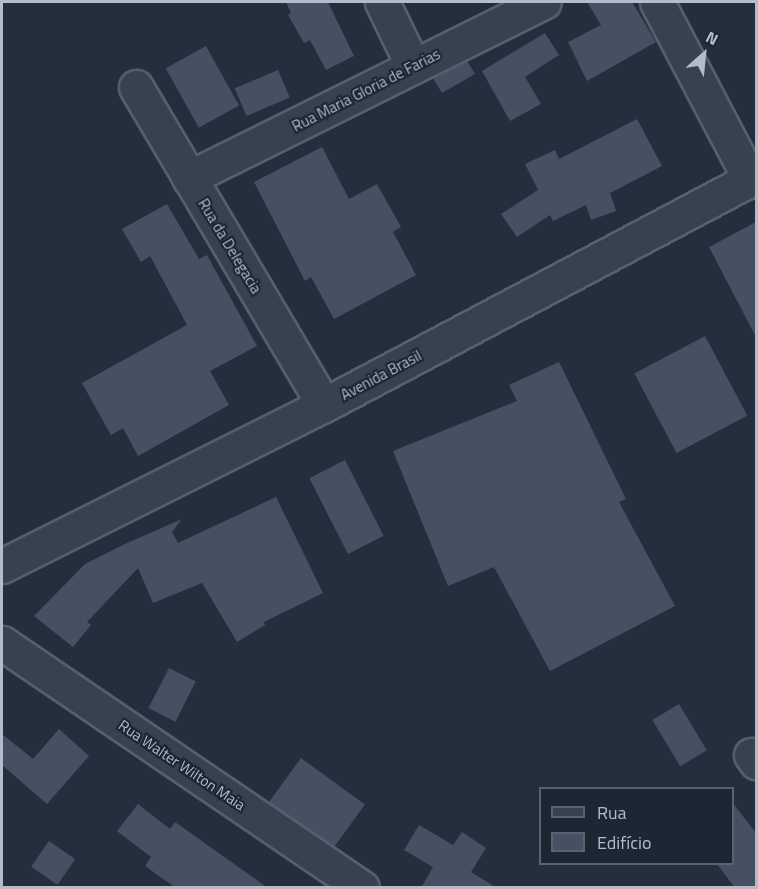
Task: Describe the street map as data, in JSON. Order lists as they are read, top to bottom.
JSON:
{
  "streets": {
    "street": [
      "Rua Maria Gloria de Farias",
      "Rua da Delegacia",
      "Avenida Brasil",
      "Rua Walter Wilton Maia"
    ]
  },
  "crossings": [
    ["Rua Maria Gloria de Farias", "Rua da Delegacia"],
    ["Rua da Delegacia", "Avenida Brasil"]
  ],
  "legend": ["Rua", "Edifício"],
  "north": "top right"
}
